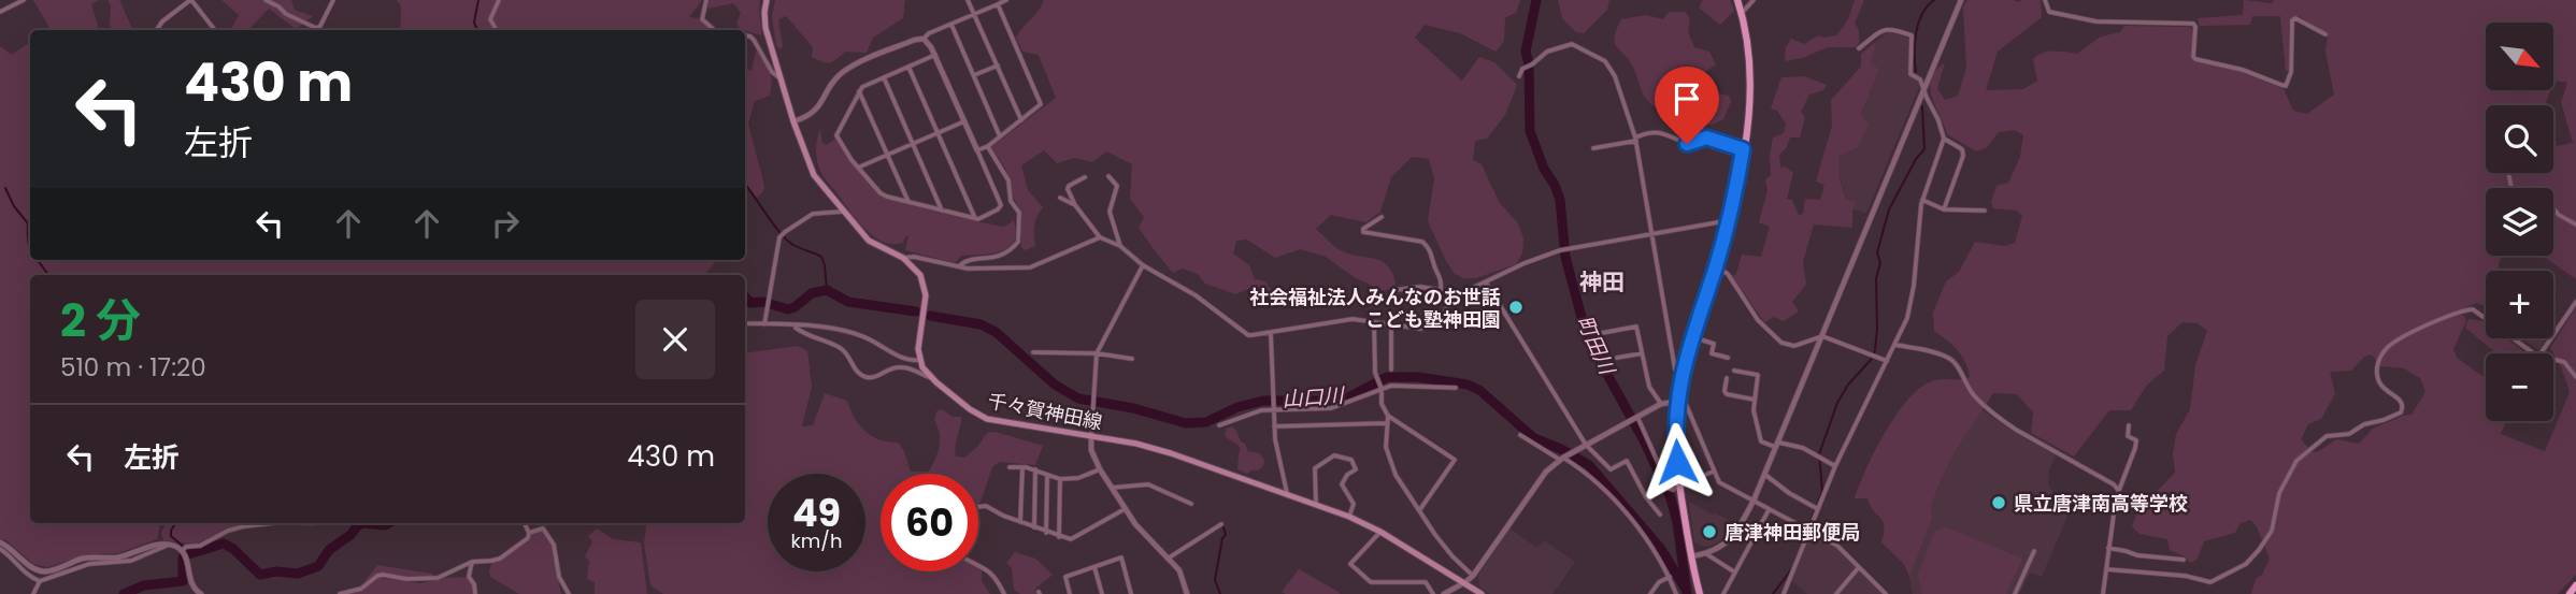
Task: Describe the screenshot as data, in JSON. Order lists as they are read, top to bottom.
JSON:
{
  "streets": {
    "main road": ["千々賀神田線"]
  },
  "districts": ["神田"],
  "water": ["町田川", "山口川"],
  "places": ["社会福祉法人みんなのお世話 こども塾神田園", "県立唐津南高等学校", "唐津神田郵便局"],
  "north": "bottom right",
  "page": {
    "map_buttons": ["+", "−"],
    "turn": ["430 m", "左折"],
    "heading": ["2 分", "510 m · 17:20"],
    "list": [
      {
        "name": "左折",
        "value": "430 m"
      }
    ],
    "speed": "49 km/h",
    "limit": "60"
  }
}
